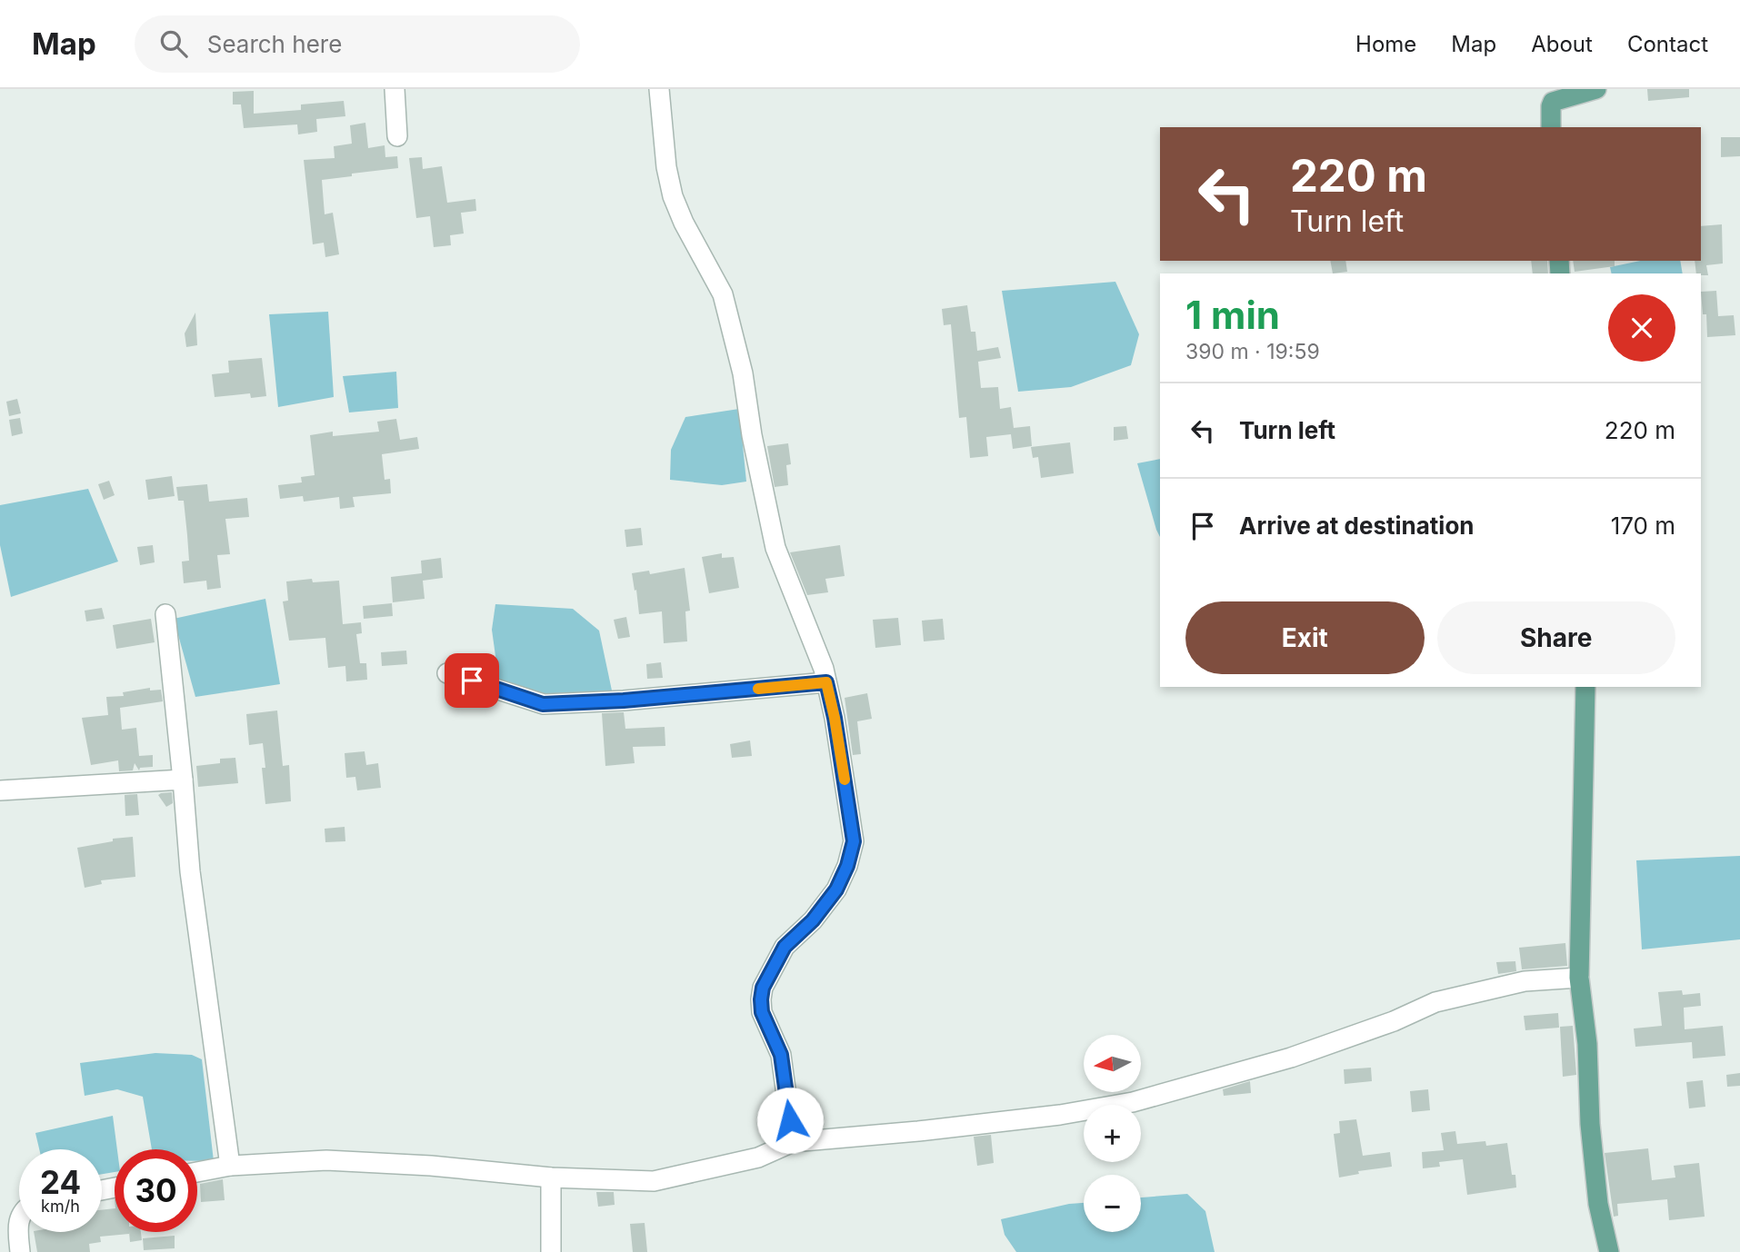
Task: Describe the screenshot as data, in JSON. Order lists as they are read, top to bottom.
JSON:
{
  "north": "left",
  "page": {
    "header": "Map",
    "search": "Search here",
    "nav": [
      "Home",
      "Map",
      "About",
      "Contact"
    ],
    "turn": ["220 m", "Turn left"],
    "heading": ["1 min", "390 m · 19:59"],
    "list": [
      {
        "name": "Turn left",
        "value": "220 m"
      },
      {
        "name": "Arrive at destination",
        "value": "170 m"
      }
    ],
    "buttons": ["Exit", "Share"],
    "map_buttons": ["+", "−"],
    "speed": "24 km/h",
    "limit": "30"
  }
}
